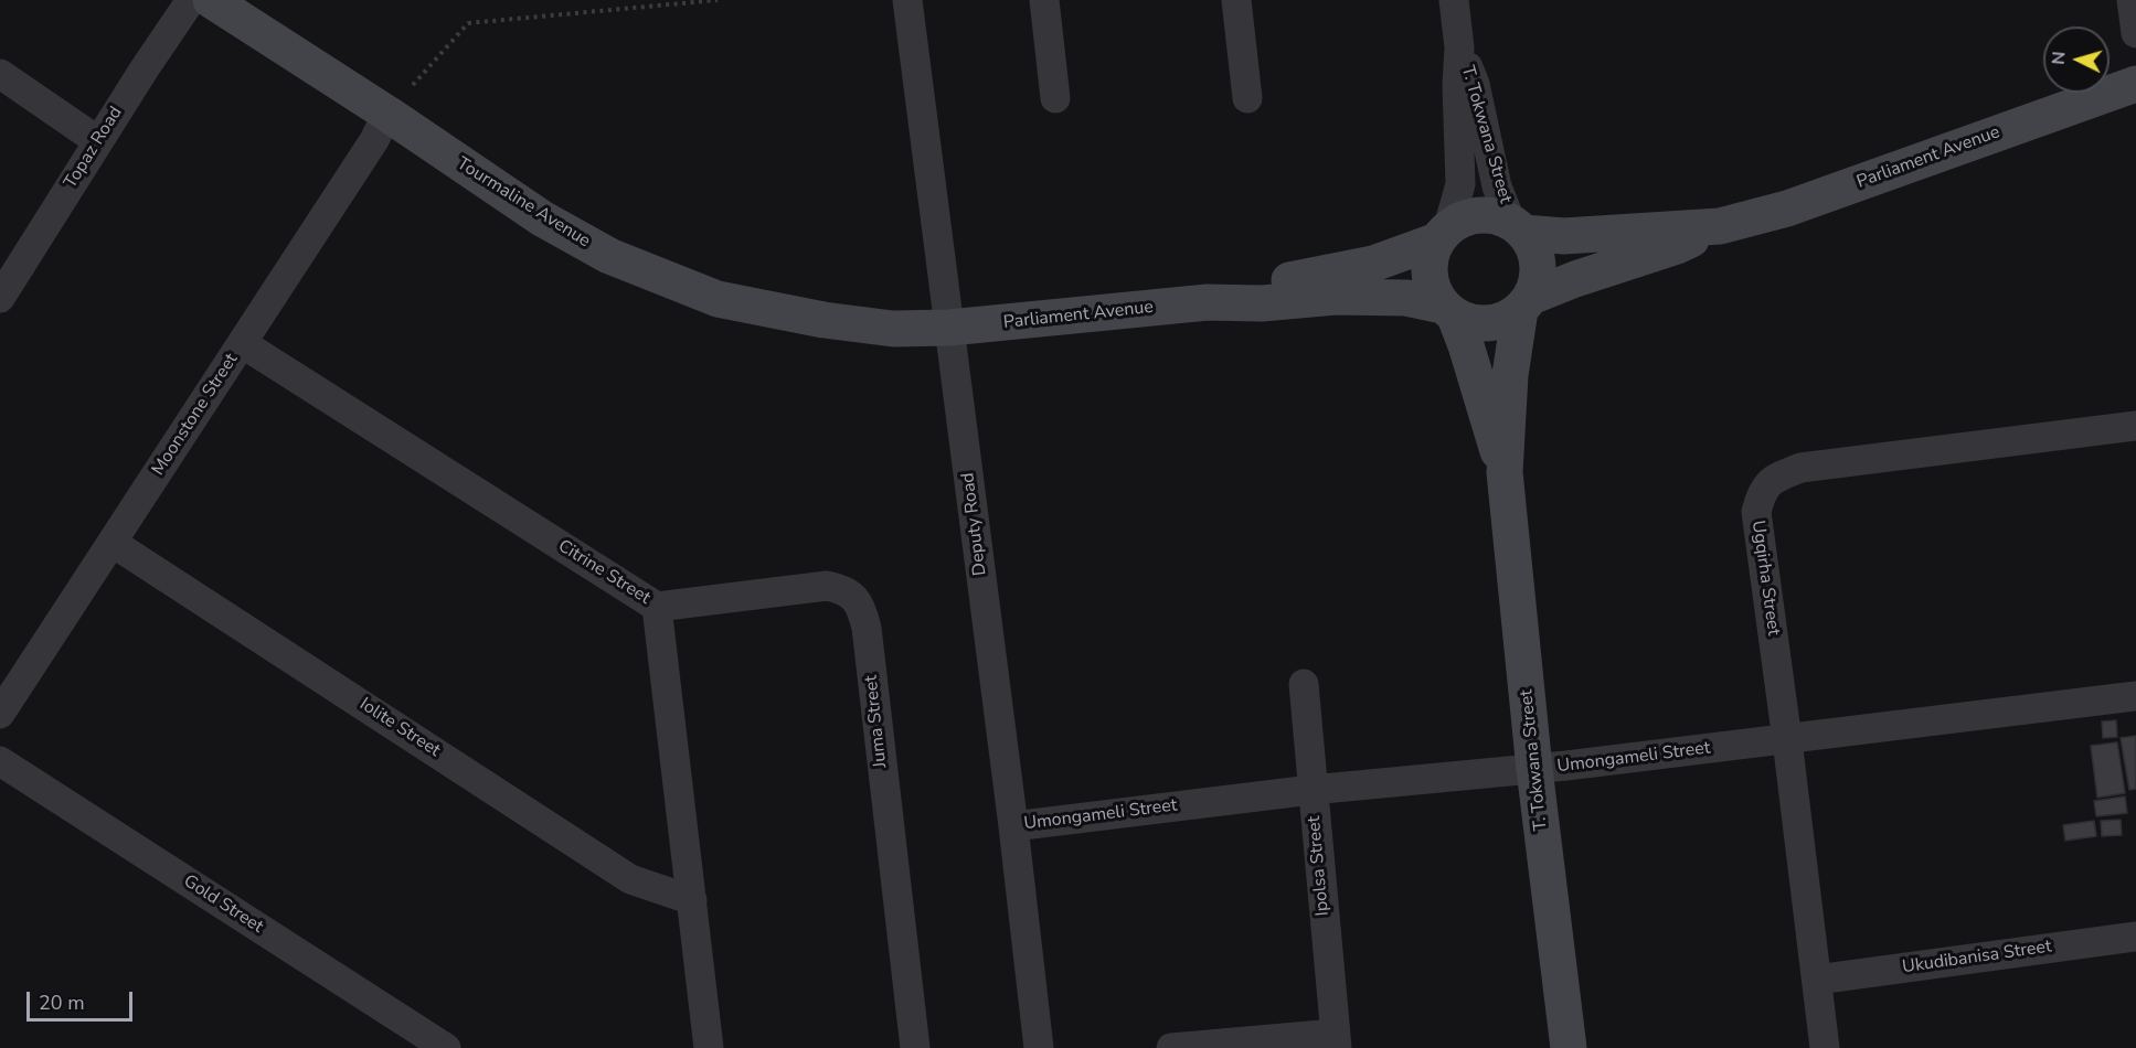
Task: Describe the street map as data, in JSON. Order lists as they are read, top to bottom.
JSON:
{
  "streets": {
    "street": [
      "T. Tokwana Street",
      "Topaz Road",
      "Parliament Avenue",
      "Tourmaline Avenue",
      "Moonstone Street",
      "Deputy Road",
      "Citrine Street",
      "Ugqirha Street",
      "Juma Street",
      "Iolite Street",
      "Umongameli Street",
      "Ipolsa Street",
      "Gold Street",
      "Ukudibanisa Street"
    ]
  },
  "crossings": [
    ["T. Tokwana Street", "Parliament Avenue"],
    ["T. Tokwana Street", "Umongameli Street"],
    ["Parliament Avenue", "Tourmaline Avenue"],
    ["Parliament Avenue", "Deputy Road"],
    ["Tourmaline Avenue", "Moonstone Street"],
    ["Tourmaline Avenue", "Deputy Road"],
    ["Moonstone Street", "Citrine Street"],
    ["Moonstone Street", "Iolite Street"],
    ["Deputy Road", "Umongameli Street"],
    ["Citrine Street", "Juma Street"],
    ["Citrine Street", "Iolite Street"],
    ["Ugqirha Street", "Umongameli Street"],
    ["Ugqirha Street", "Ukudibanisa Street"],
    ["Umongameli Street", "Ipolsa Street"]
  ],
  "scale_bar": "20 m",
  "north": "left"
}
